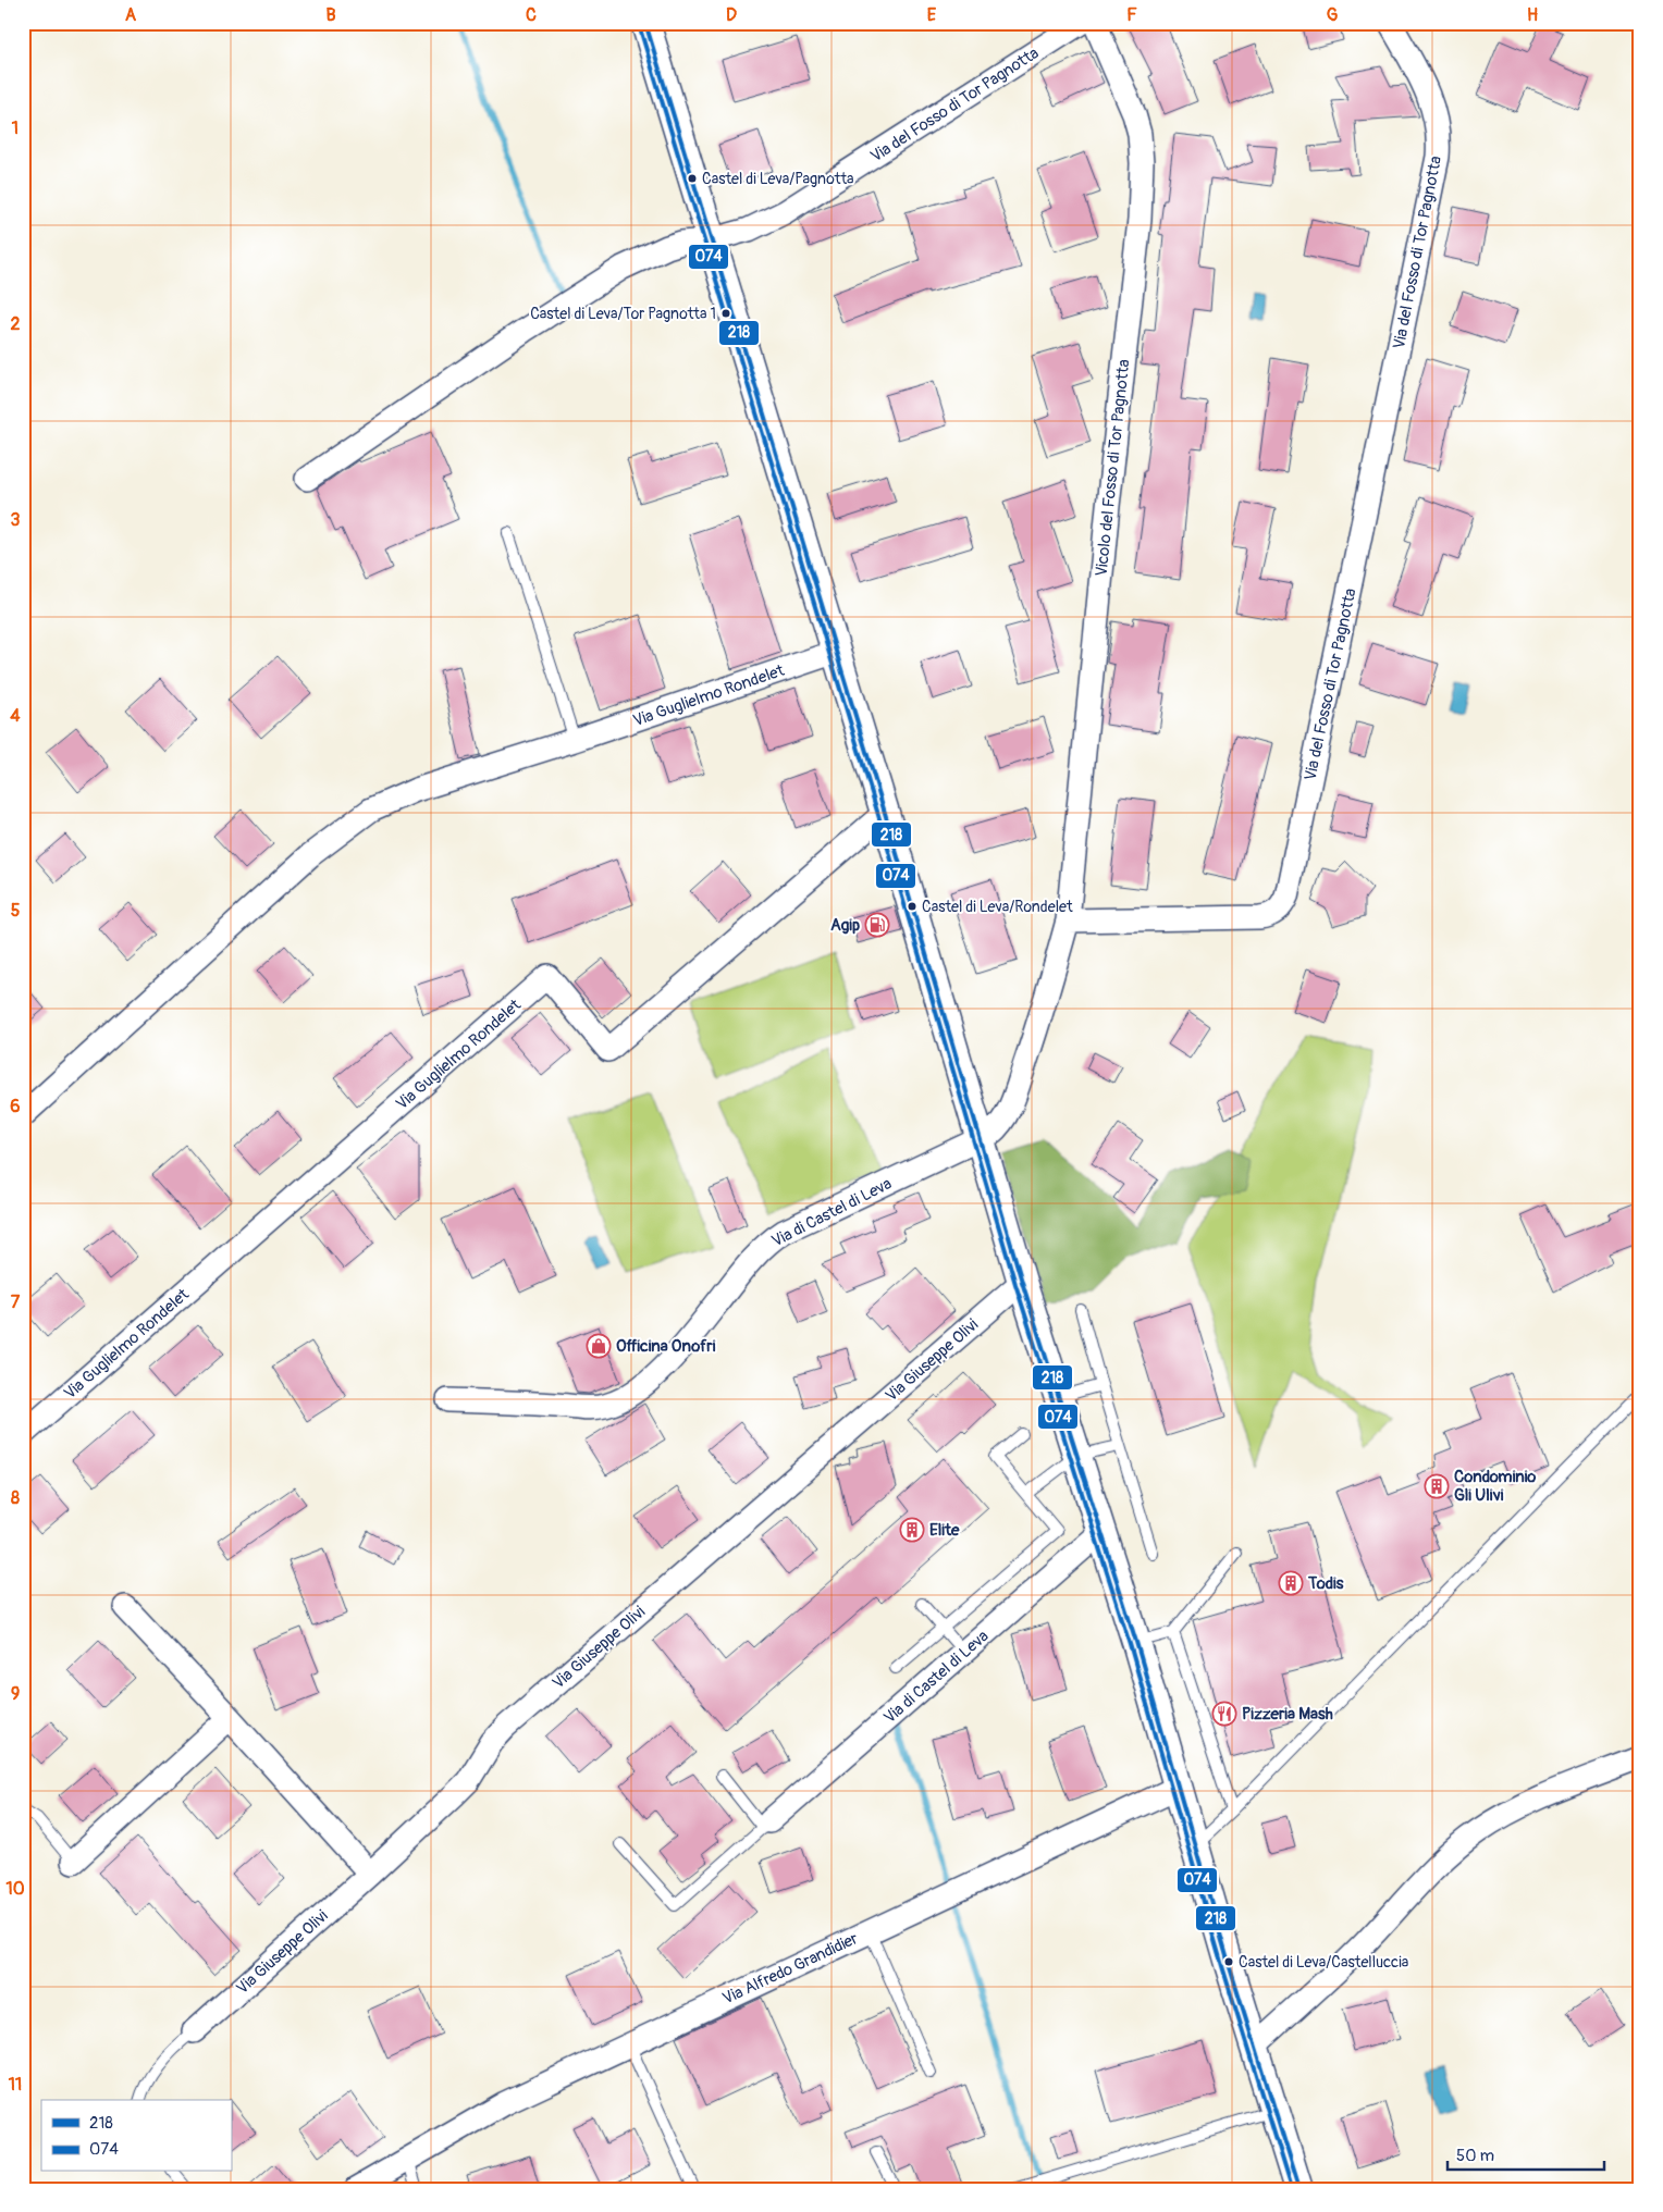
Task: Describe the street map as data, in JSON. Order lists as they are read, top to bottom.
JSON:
{
  "streets": {
    "street": [
      "Via del Fosso di Tor Pagnotta",
      "Vicolo del Fosso di Tor Pagnotta",
      "Via Guglielmo Rondelet",
      "Via di Castel di Leva",
      "Via Giuseppe Olivi",
      "Via Alfredo Grandidier"
    ]
  },
  "crossings": [
    ["Via del Fosso di Tor Pagnotta", "Vicolo del Fosso di Tor Pagnotta"]
  ],
  "places": {
    "other": [
      "Castel di Leva/Pagnotta",
      "Castel di Leva/Tor Pagnotta 1",
      "Castel di Leva/Rondelet",
      "Castel di Leva/Castelluccia"
    ],
    "fuel station": ["Agip"],
    "shop": ["Officina Onofri"],
    "building": ["Condominio Gli Ulivi", "Elite", "Todis"],
    "restaurant": ["Pizzeria Mash"]
  },
  "lines": ["transit line 218", "transit line 074"],
  "legend": ["218", "074"],
  "scale_bar": "50 m",
  "grid": {
    "columns": [
      "A",
      "B",
      "C",
      "D",
      "E",
      "F",
      "G",
      "H"
    ],
    "rows": [
      "1",
      "2",
      "3",
      "4",
      "5",
      "6",
      "7",
      "8",
      "9",
      "10",
      "11"
    ]
  }
}
